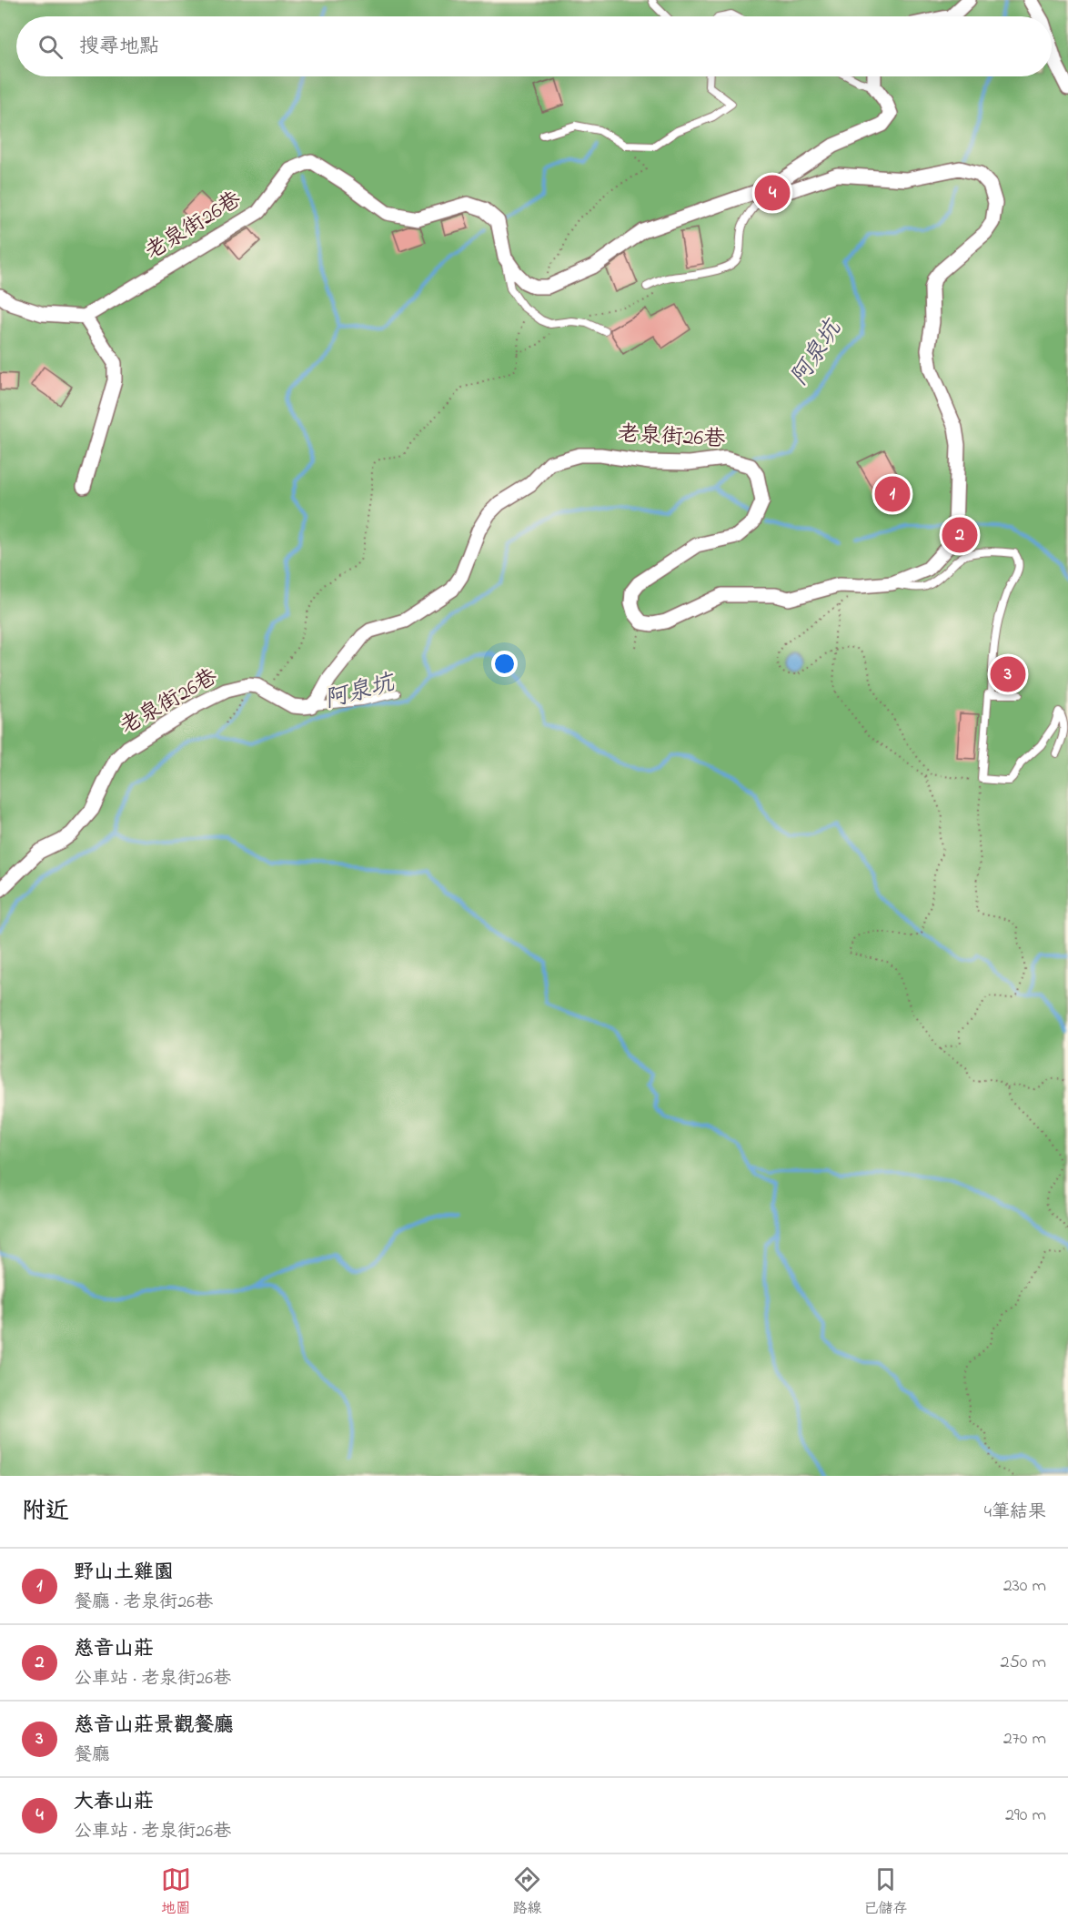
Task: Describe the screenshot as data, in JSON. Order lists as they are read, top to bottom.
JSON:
{
  "streets": {
    "street": ["老泉街26巷"]
  },
  "water": ["阿泉坑"],
  "page": {
    "search": "搜尋地點",
    "pins": [
      "4",
      "1",
      "2",
      "3"
    ],
    "heading": ["附近", "4筆結果"],
    "list": [
      {
        "mark": "1",
        "name": "野山土雞園",
        "note": "餐廳 · 老泉街26巷",
        "value": "230 m"
      },
      {
        "mark": "2",
        "name": "慈音山莊",
        "note": "公車站 · 老泉街26巷",
        "value": "250 m"
      },
      {
        "mark": "3",
        "name": "慈音山莊景觀餐廳",
        "note": "餐廳",
        "value": "270 m"
      },
      {
        "mark": "4",
        "name": "大春山莊",
        "note": "公車站 · 老泉街26巷",
        "value": "290 m"
      }
    ],
    "nav": ["地圖", "路線", "已儲存"]
  }
}
